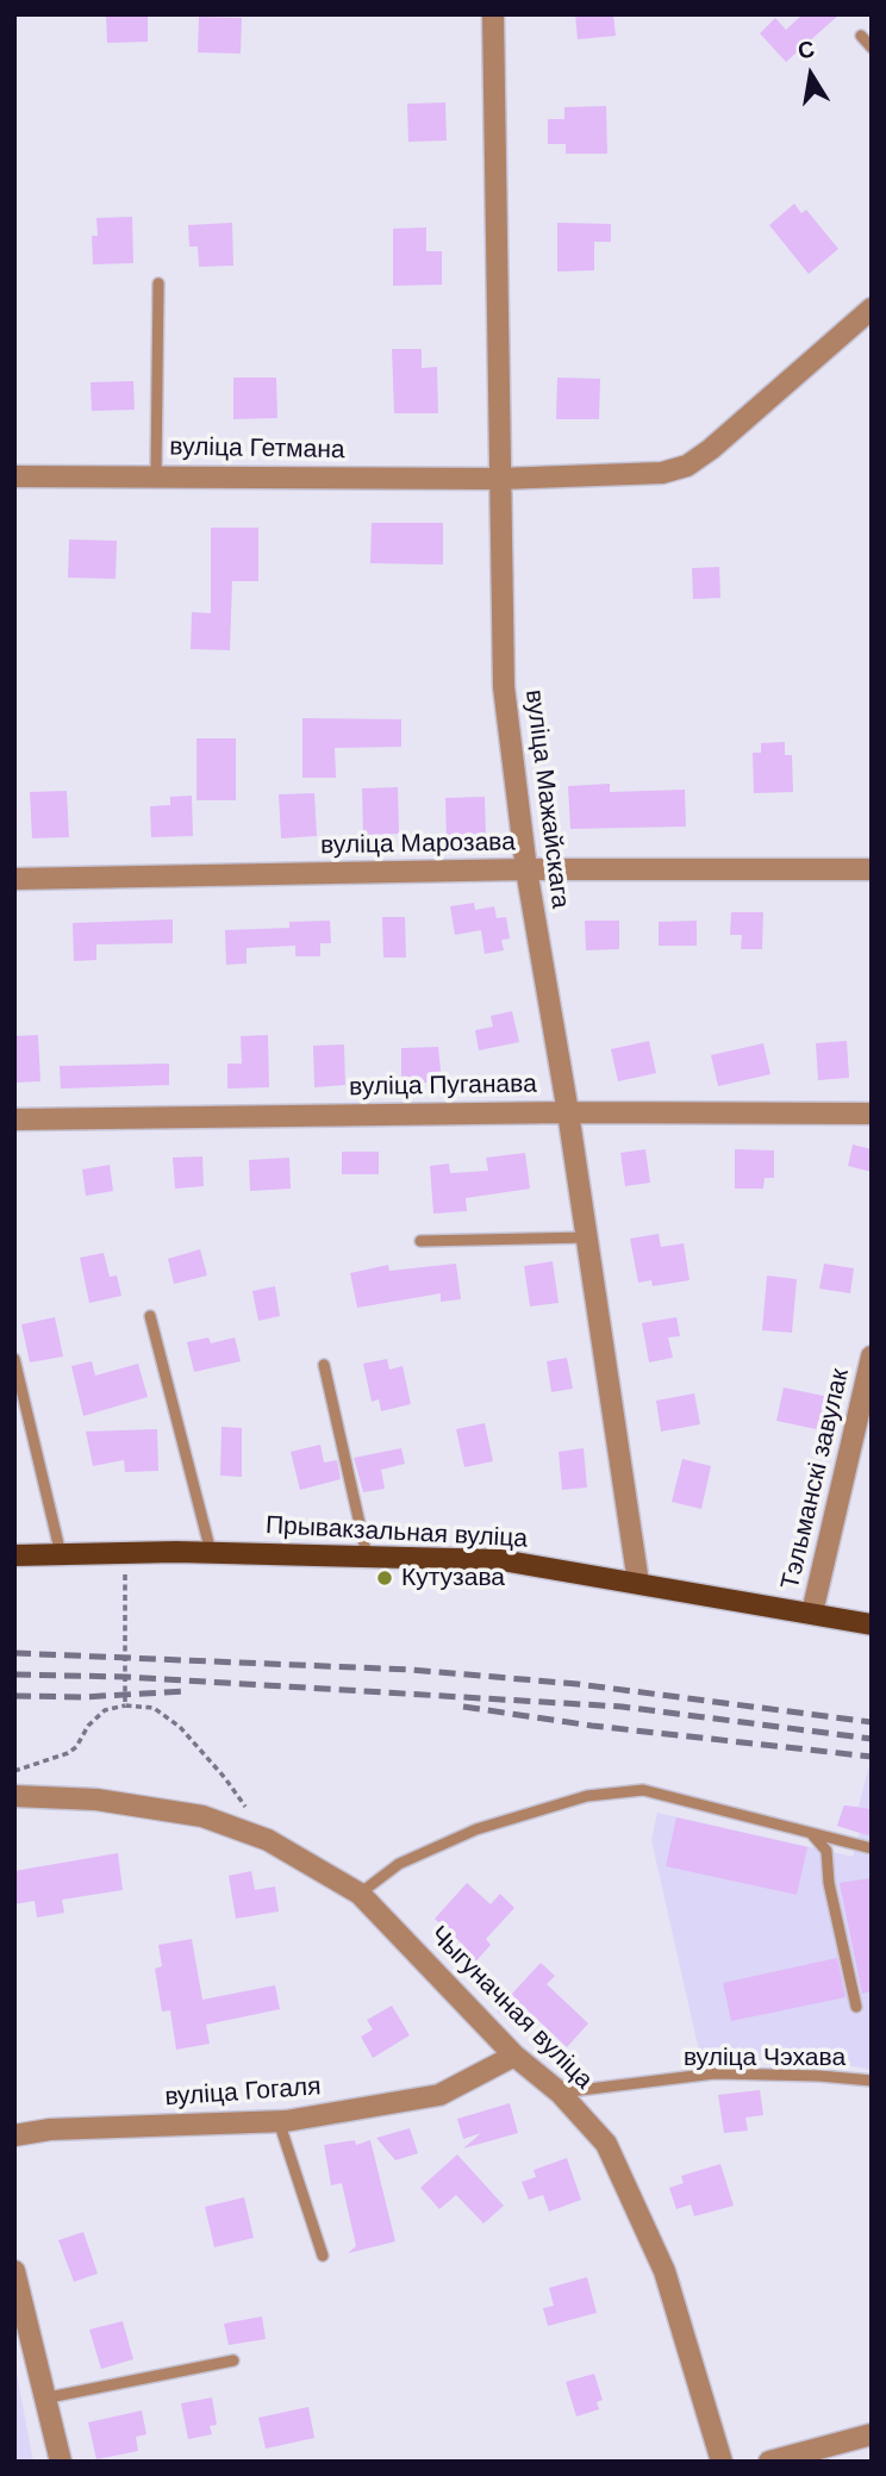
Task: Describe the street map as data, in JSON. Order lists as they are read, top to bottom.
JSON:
{
  "streets": {
    "main road": ["Прывакзальная вуліца"],
    "street": [
      "вуліца Гетмана",
      "вуліца Мажайскага",
      "вуліца Марозава",
      "вуліца Пуганава",
      "Тэльманскі завулак",
      "Чыгуначная вуліца",
      "вуліца Гогаля"
    ],
    "lane": ["вуліца Чэхава"]
  },
  "crossings": [
    ["вуліца Гетмана", "вуліца Мажайскага"],
    ["вуліца Мажайскага", "вуліца Марозава"],
    ["вуліца Мажайскага", "вуліца Пуганава"],
    ["вуліца Мажайскага", "Прывакзальная вуліца"],
    ["Тэльманскі завулак", "Прывакзальная вуліца"],
    ["Чыгуначная вуліца", "вуліца Чэхава"],
    ["Чыгуначная вуліца", "вуліца Гогаля"]
  ],
  "places": ["Кутузава"],
  "north": "top"
}
